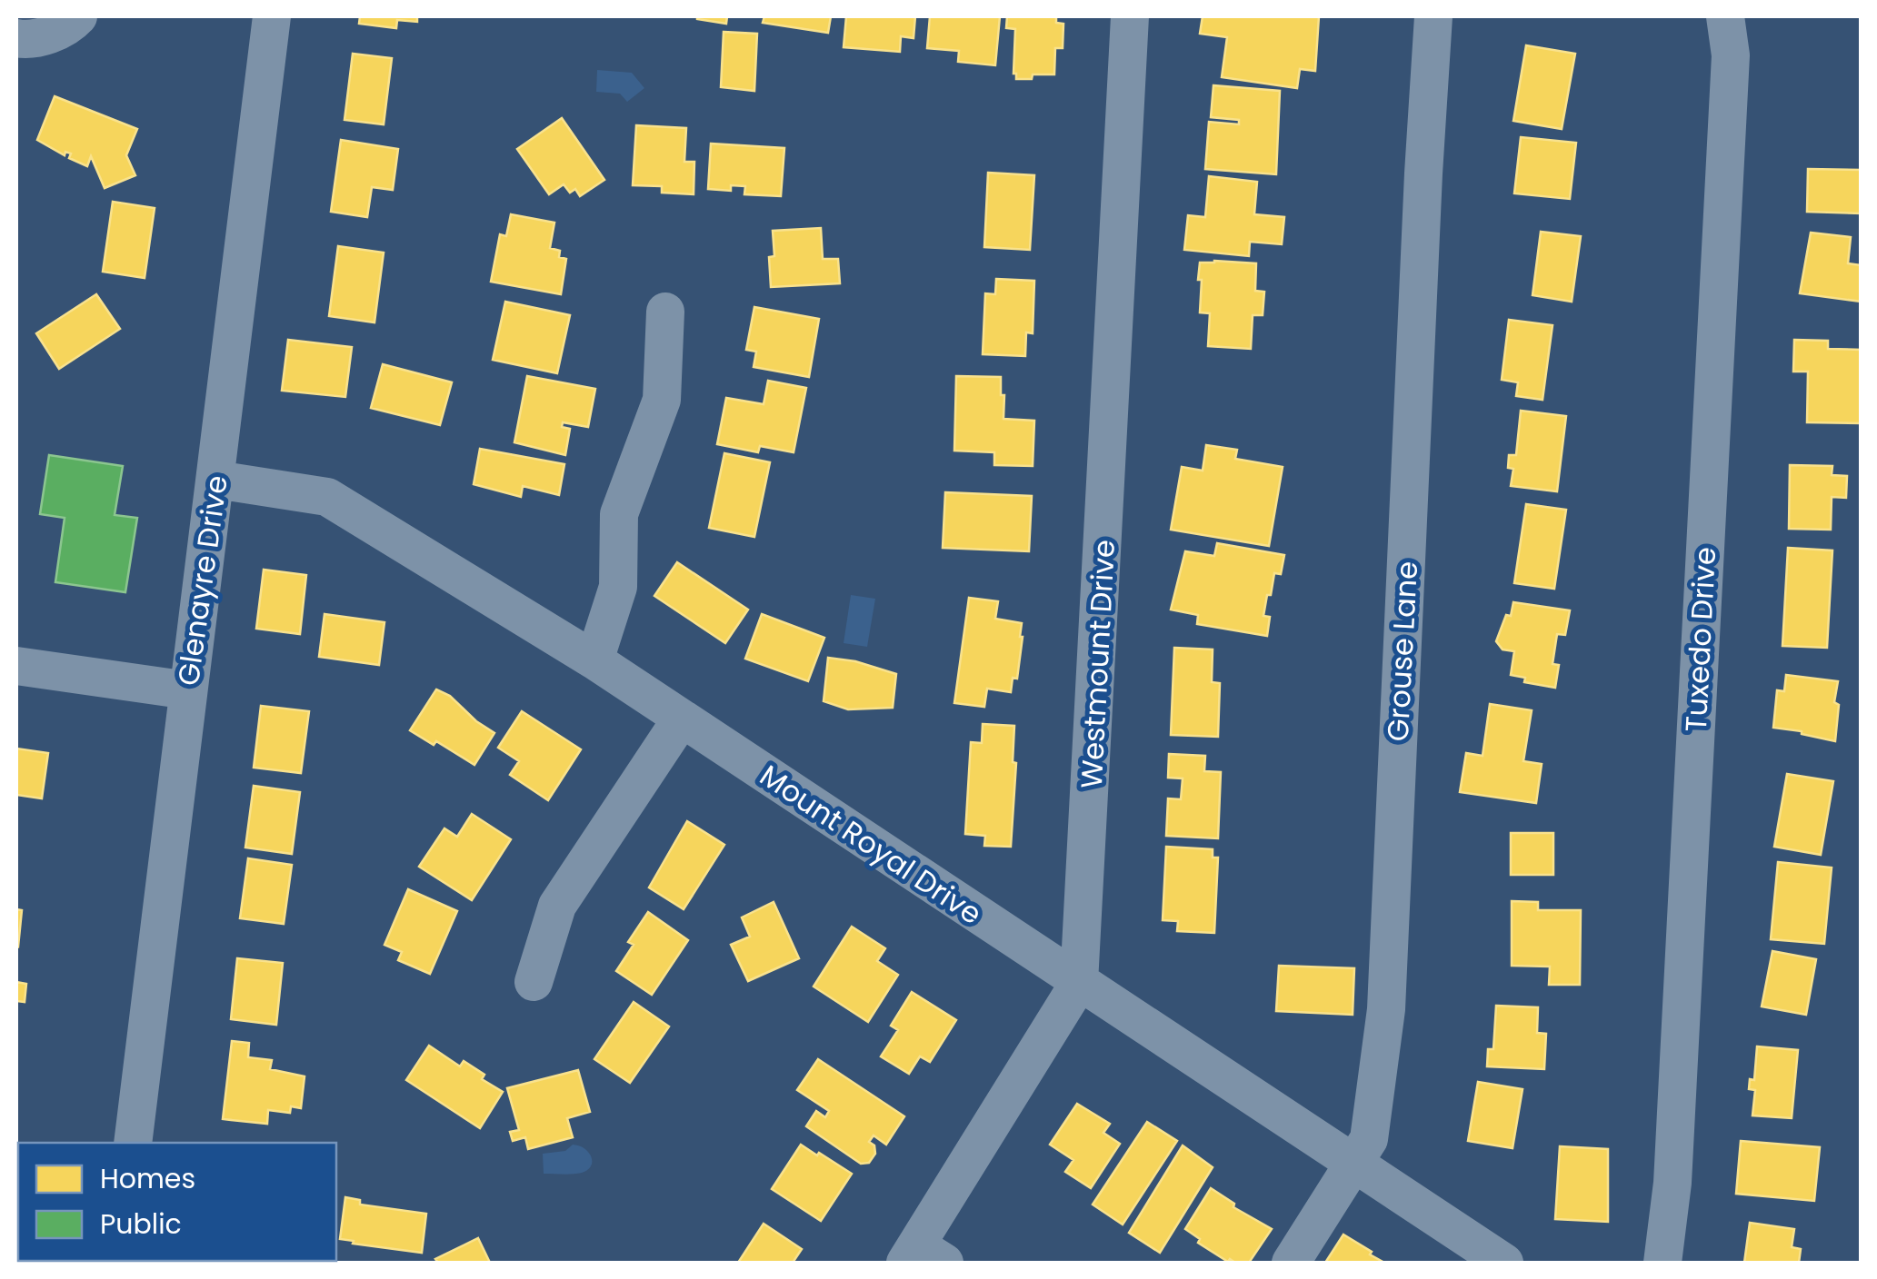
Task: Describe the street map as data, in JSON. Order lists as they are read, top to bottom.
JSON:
{
  "streets": {
    "street": [
      "Glenayre Drive",
      "Tuxedo Drive",
      "Grouse Lane",
      "Westmount Drive",
      "Mount Royal Drive"
    ]
  },
  "crossings": [
    ["Glenayre Drive", "Mount Royal Drive"],
    ["Grouse Lane", "Mount Royal Drive"],
    ["Westmount Drive", "Mount Royal Drive"]
  ],
  "legend": ["Homes", "Public"]
}
